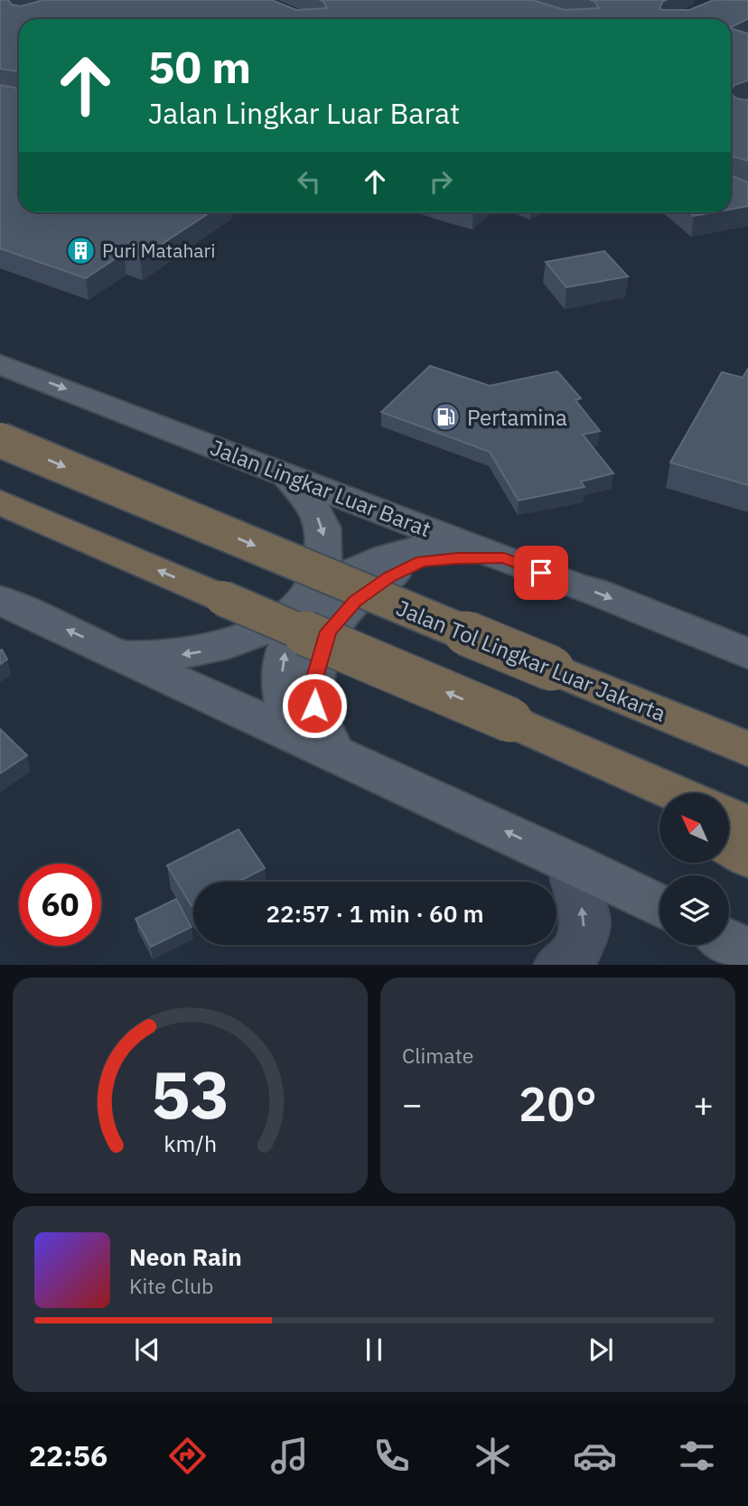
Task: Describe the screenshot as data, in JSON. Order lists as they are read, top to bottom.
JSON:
{
  "streets": {
    "highway": ["Jalan Tol Lingkar Luar Jakarta"],
    "main road": ["Jalan Lingkar Luar Barat"]
  },
  "places": {
    "building": ["Puri Matahari"],
    "fuel station": ["Pertamina"]
  },
  "north": "top left",
  "page": {
    "turn": ["50 m", "Jalan Lingkar Luar Barat"],
    "limit": "60",
    "trip": "22:57 · 1 min · 60 m",
    "tile": "Climate",
    "heat": ["−", "20°", "+"],
    "song": ["Neon Rain", "Kite Club"],
    "tabs": "22:56",
    "gauge": ["53", "km/h"]
  }
}
